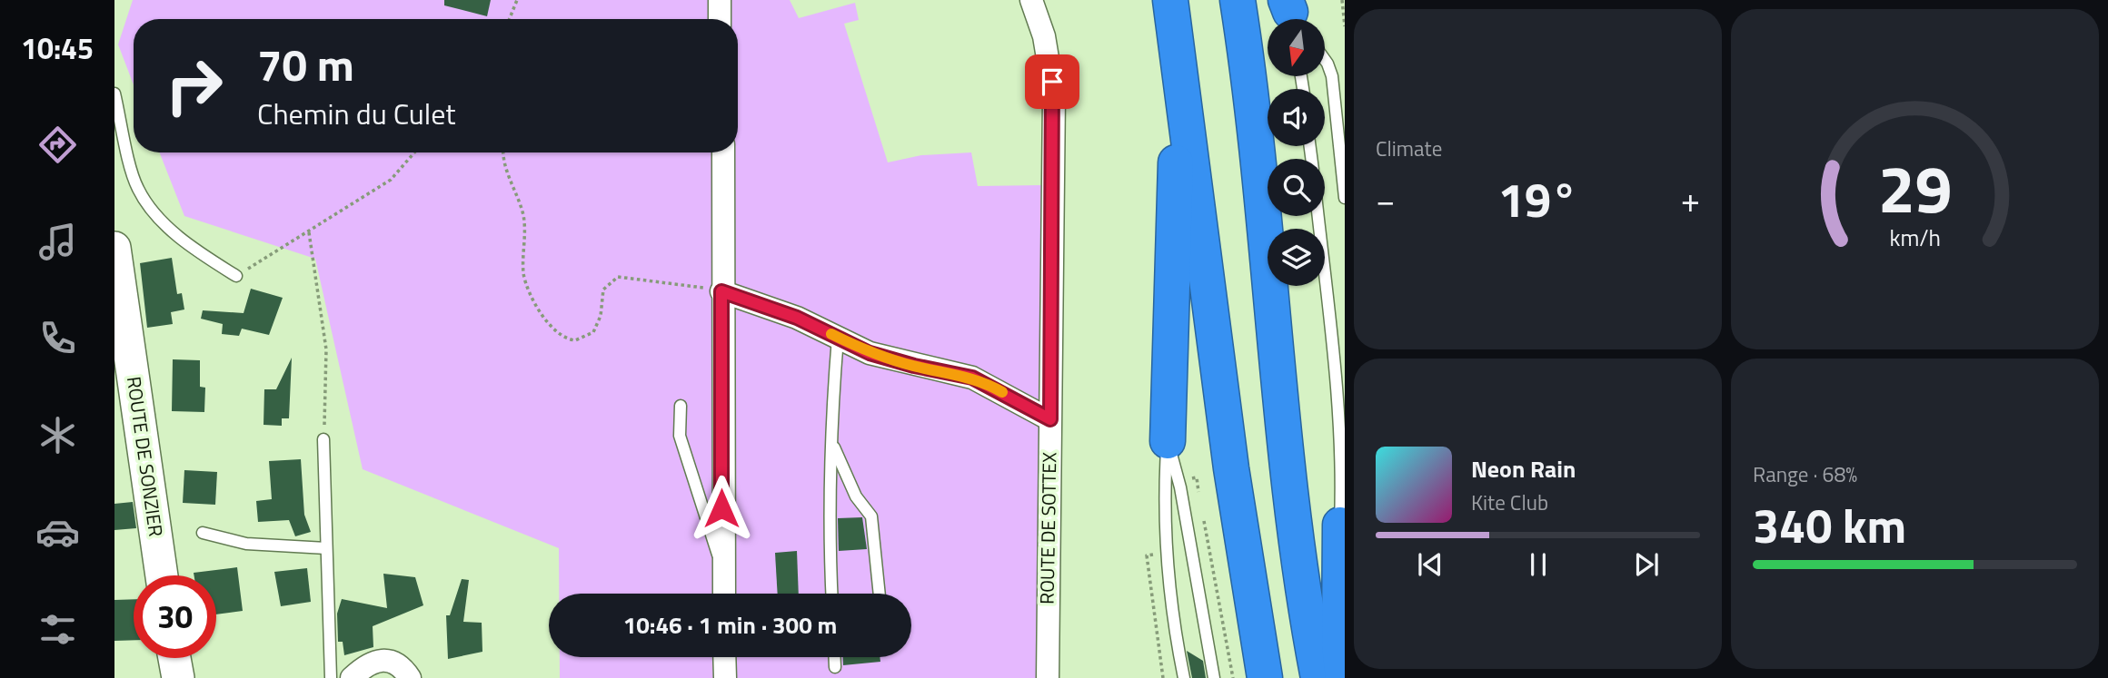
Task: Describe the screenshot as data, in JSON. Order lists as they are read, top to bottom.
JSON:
{
  "streets": {
    "street": ["ROUTE DE SONZIER", "ROUTE DE SOTTEX"]
  },
  "north": "bottom",
  "page": {
    "tabs": "10:45",
    "tile": [
      "Climate",
      ["Range · 68%", "340 km"]
    ],
    "turn": ["70 m", "Chemin du Culet"],
    "heat": ["−", "19°", "+"],
    "song": ["Neon Rain", "Kite Club"],
    "limit": "30",
    "trip": "10:46 · 1 min · 300 m",
    "gauge": ["29", "km/h"]
  }
}
